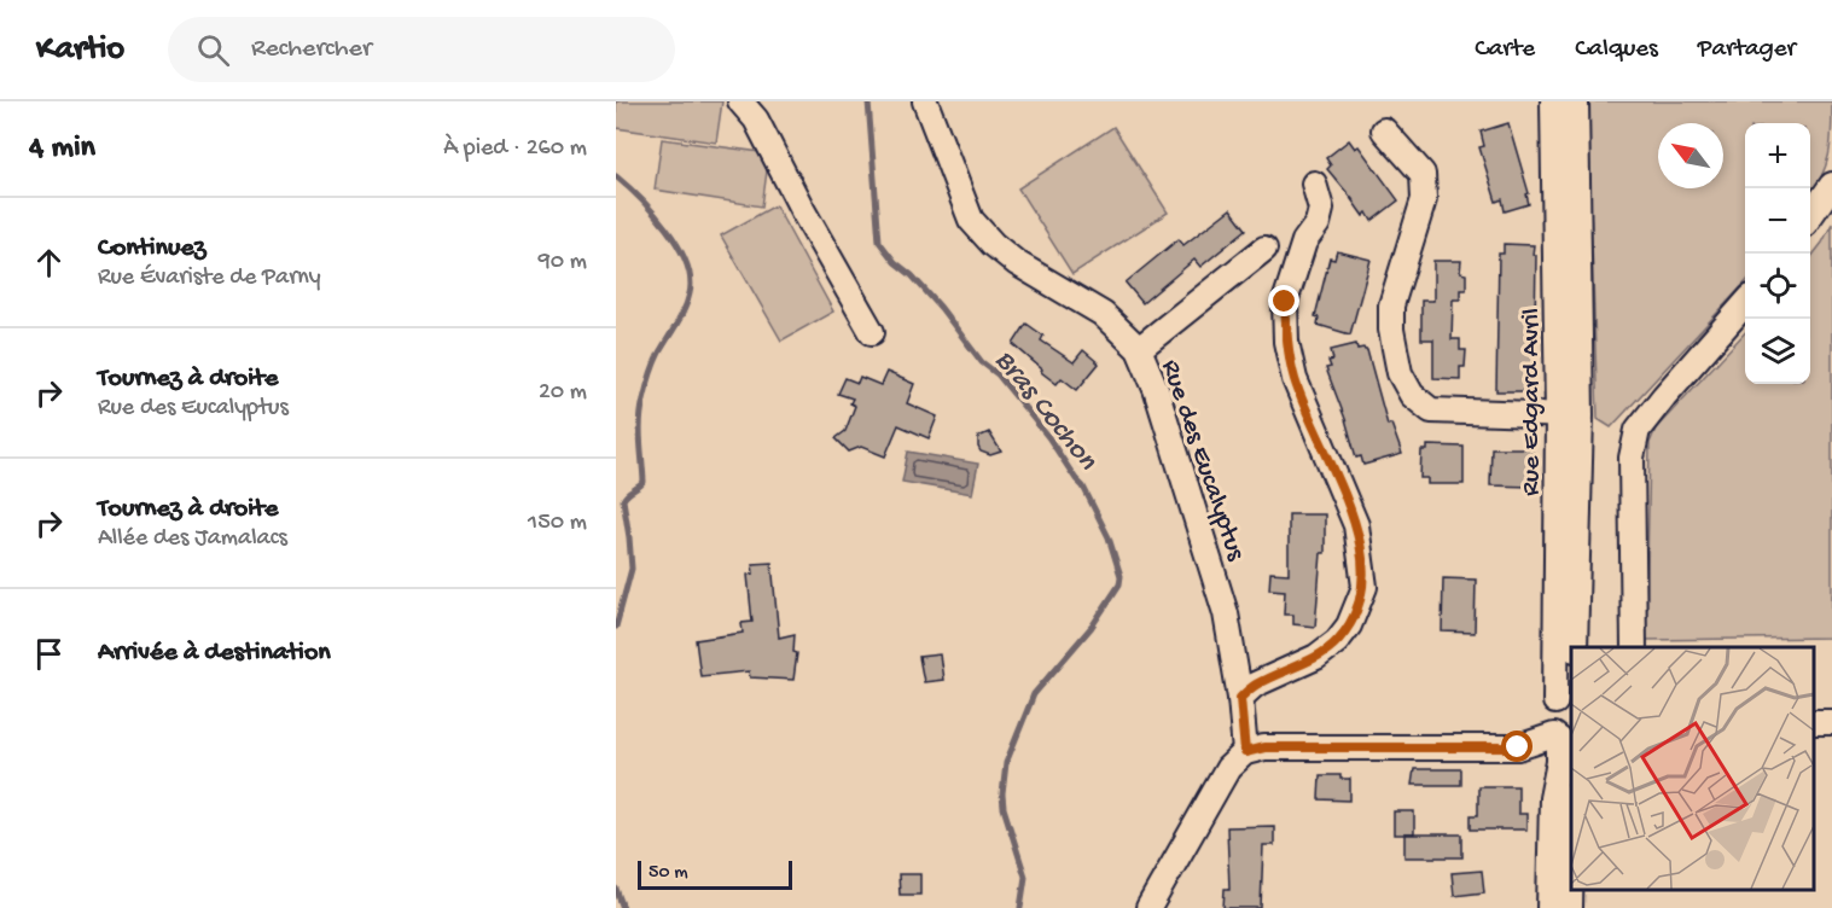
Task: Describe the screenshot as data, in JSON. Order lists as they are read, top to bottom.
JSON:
{
  "streets": {
    "street": ["Rue Edgard Avril", "Rue des Eucalyptus"]
  },
  "water": ["Bras Cochon"],
  "scale_bar": "50 m",
  "north": "top left",
  "page": {
    "header": "Kartio",
    "search": "Rechercher",
    "nav": ["Carte", "Calques", "Partager"],
    "heading": ["4 min", "À pied · 260 m"],
    "map_buttons": ["+", "−"],
    "list": [
      ["Continuez", "Rue Évariste de Parny", "90 m"],
      ["Tournez à droite", "Rue des Eucalyptus", "20 m"],
      ["Tournez à droite", "Allée des Jamalacs", "150 m"],
      "Arrivée à destination"
    ],
    "scale": "50 m"
  }
}
